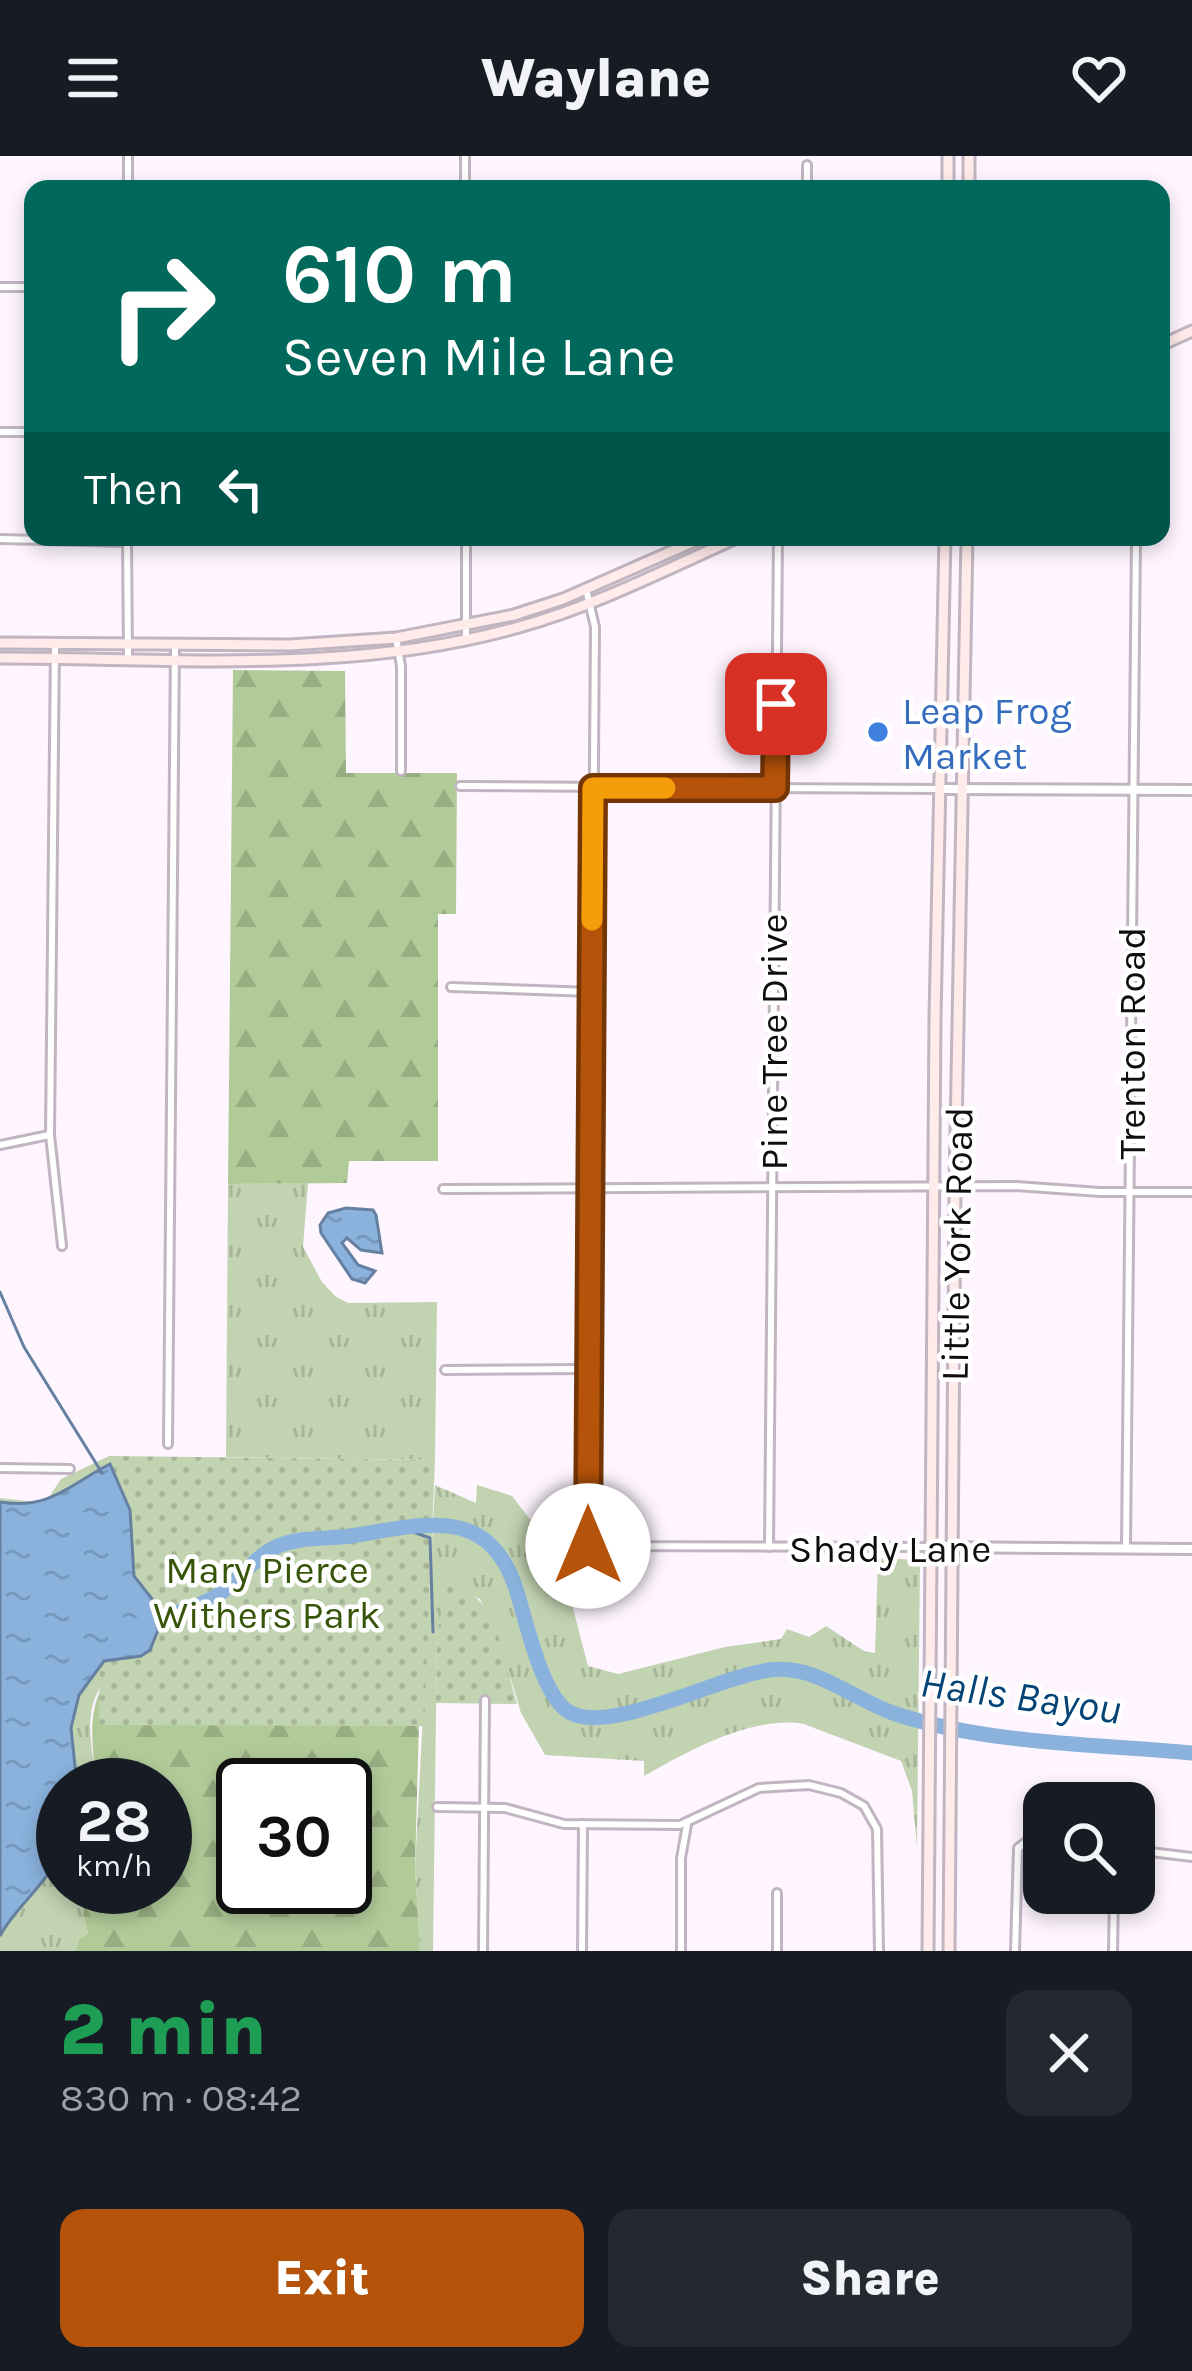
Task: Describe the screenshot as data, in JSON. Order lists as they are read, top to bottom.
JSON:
{
  "streets": {
    "main road": ["Little York Road"],
    "street": ["Pine Tree Drive", "Trenton Road", "Shady Lane"]
  },
  "crossings": [
    ["Pine Tree Drive", "Shady Lane"],
    ["Trenton Road", "Shady Lane"],
    ["Little York Road", "Shady Lane"]
  ],
  "water": ["Halls Bayou"],
  "parks": ["Mary Pierce Withers Park"],
  "places": ["Leap Frog Market"],
  "page": {
    "header": "Waylane",
    "turn": ["610 m", "Seven Mile Lane"],
    "then": "Then",
    "speed": "28 km/h",
    "limit": "30",
    "heading": ["2 min", "830 m · 08:42"],
    "buttons": ["Exit", "Share"]
  }
}
